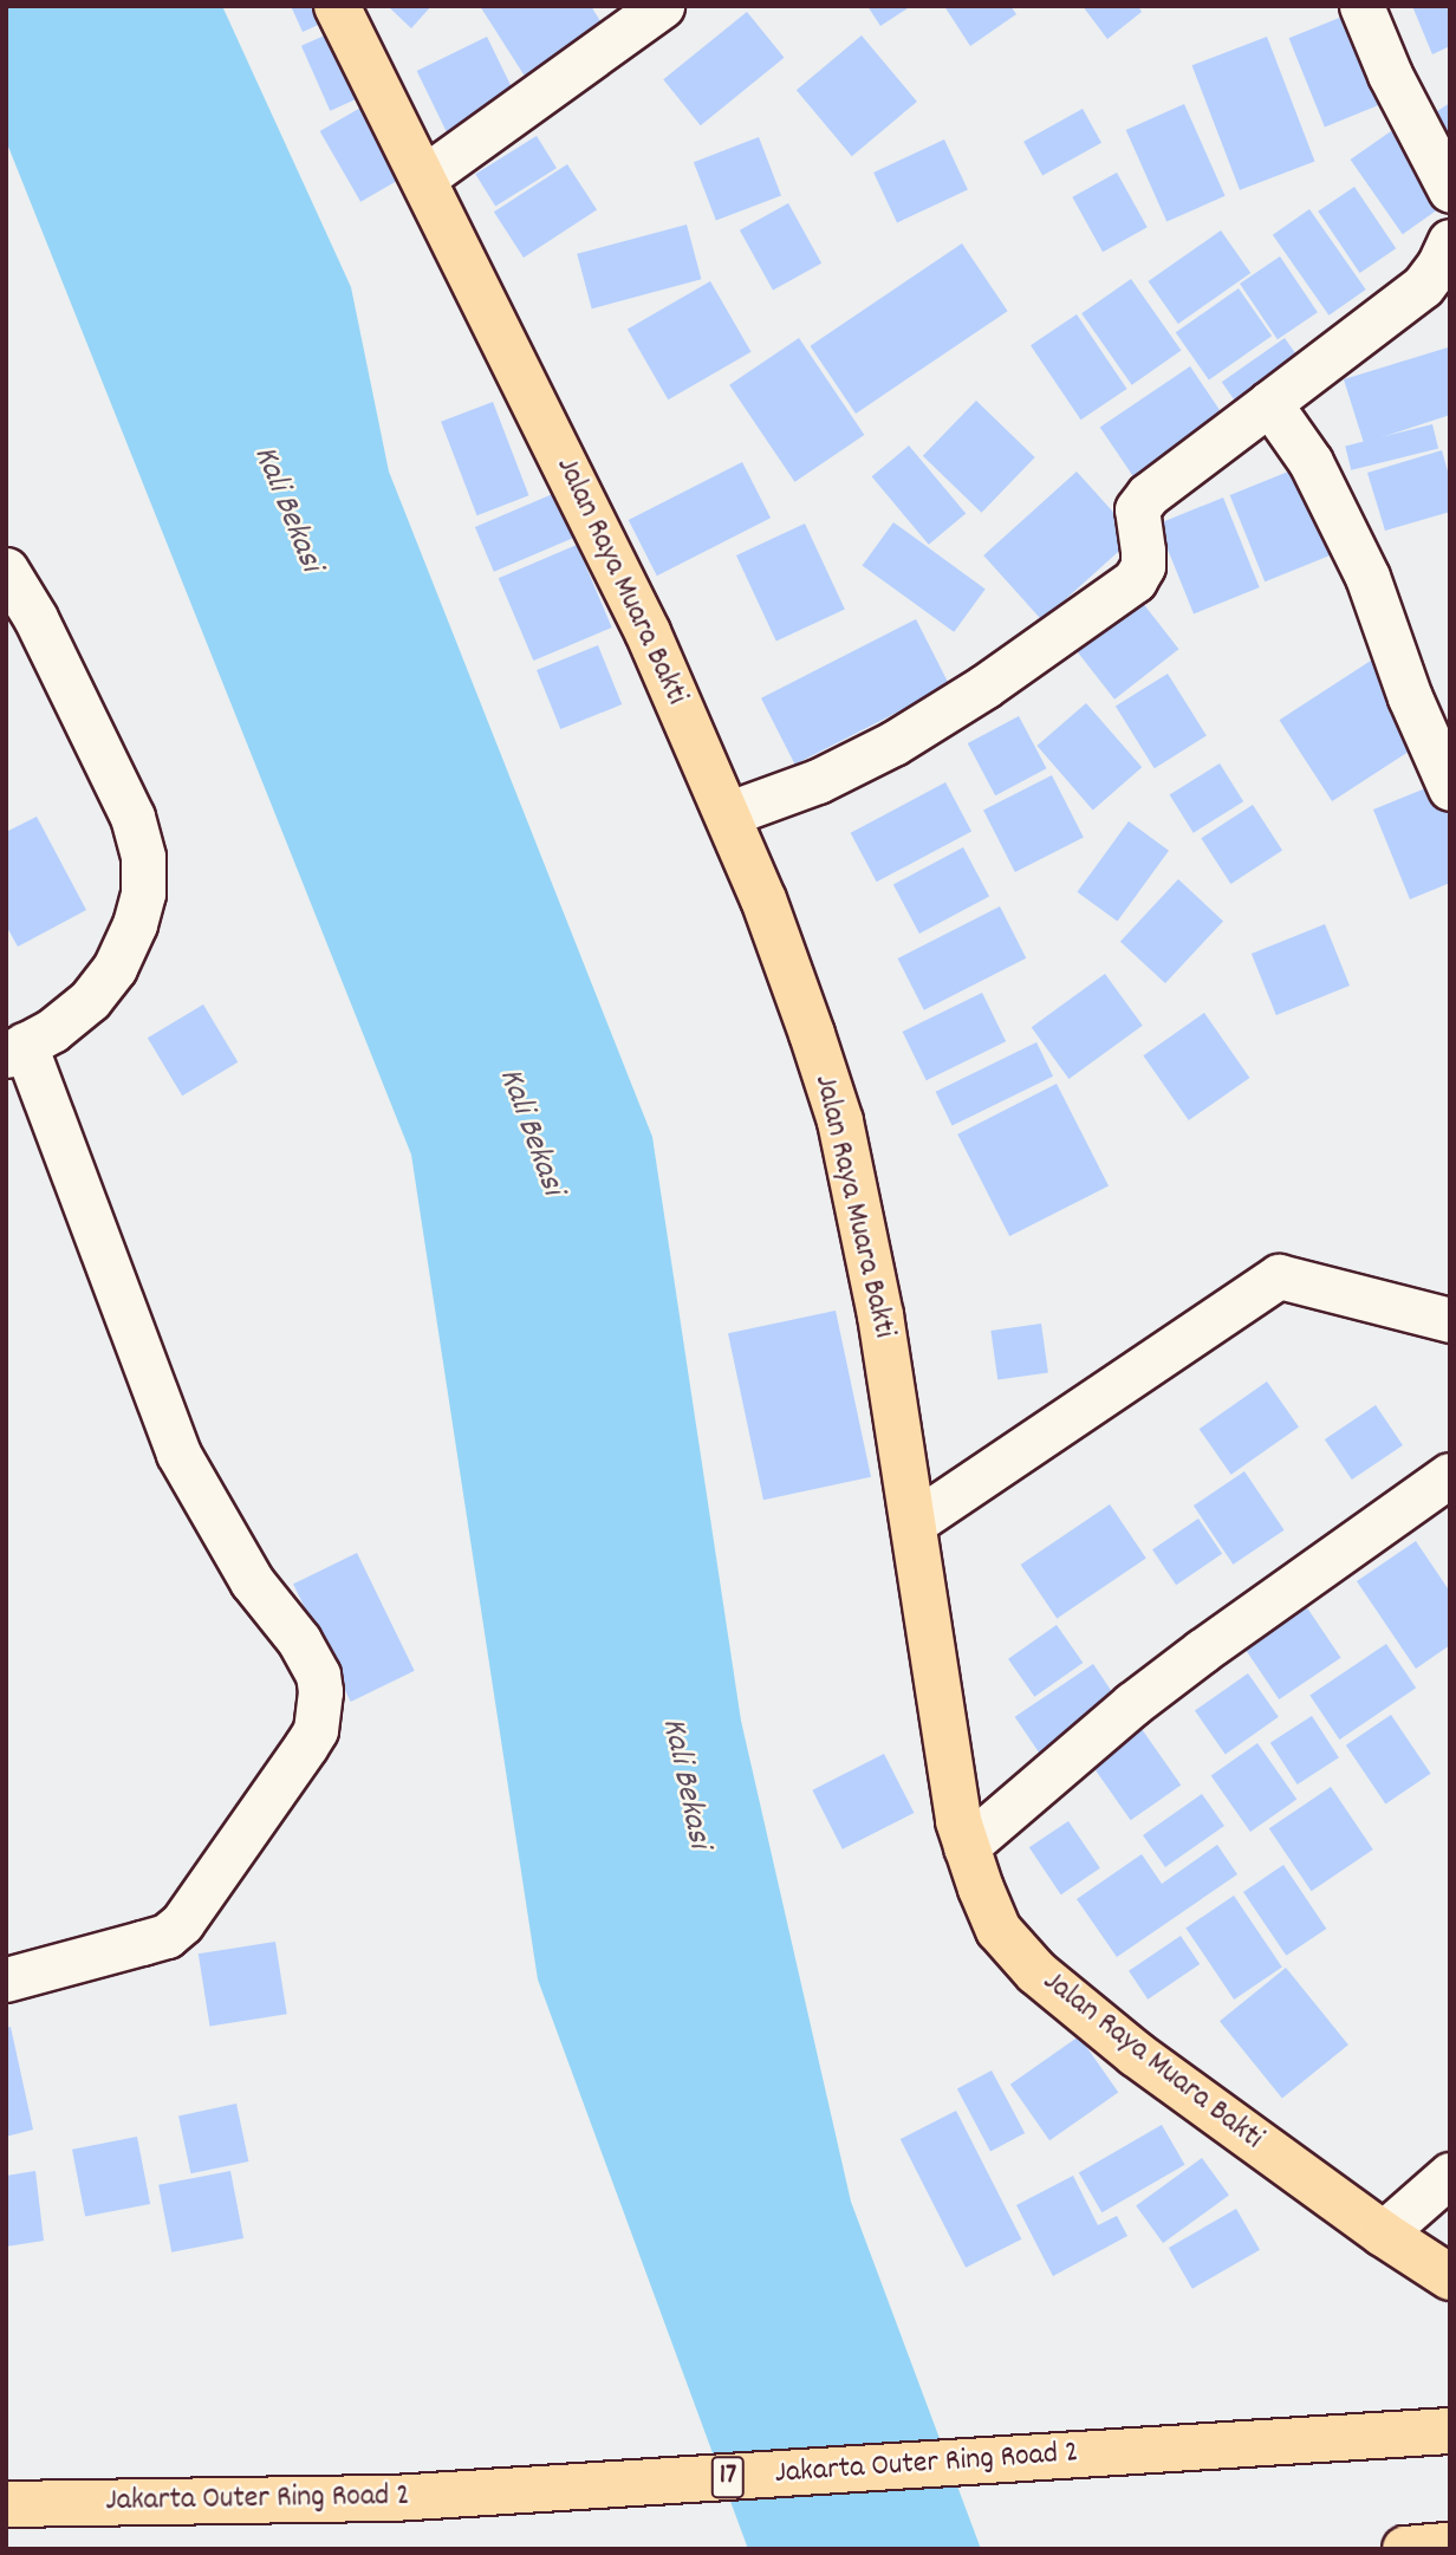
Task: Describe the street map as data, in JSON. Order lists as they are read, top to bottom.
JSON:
{
  "streets": {
    "main road": ["Jalan Raya Muara Bakti", "Jakarta Outer Ring Road 2", "17"]
  },
  "water": ["Kali Bekasi"]
}
